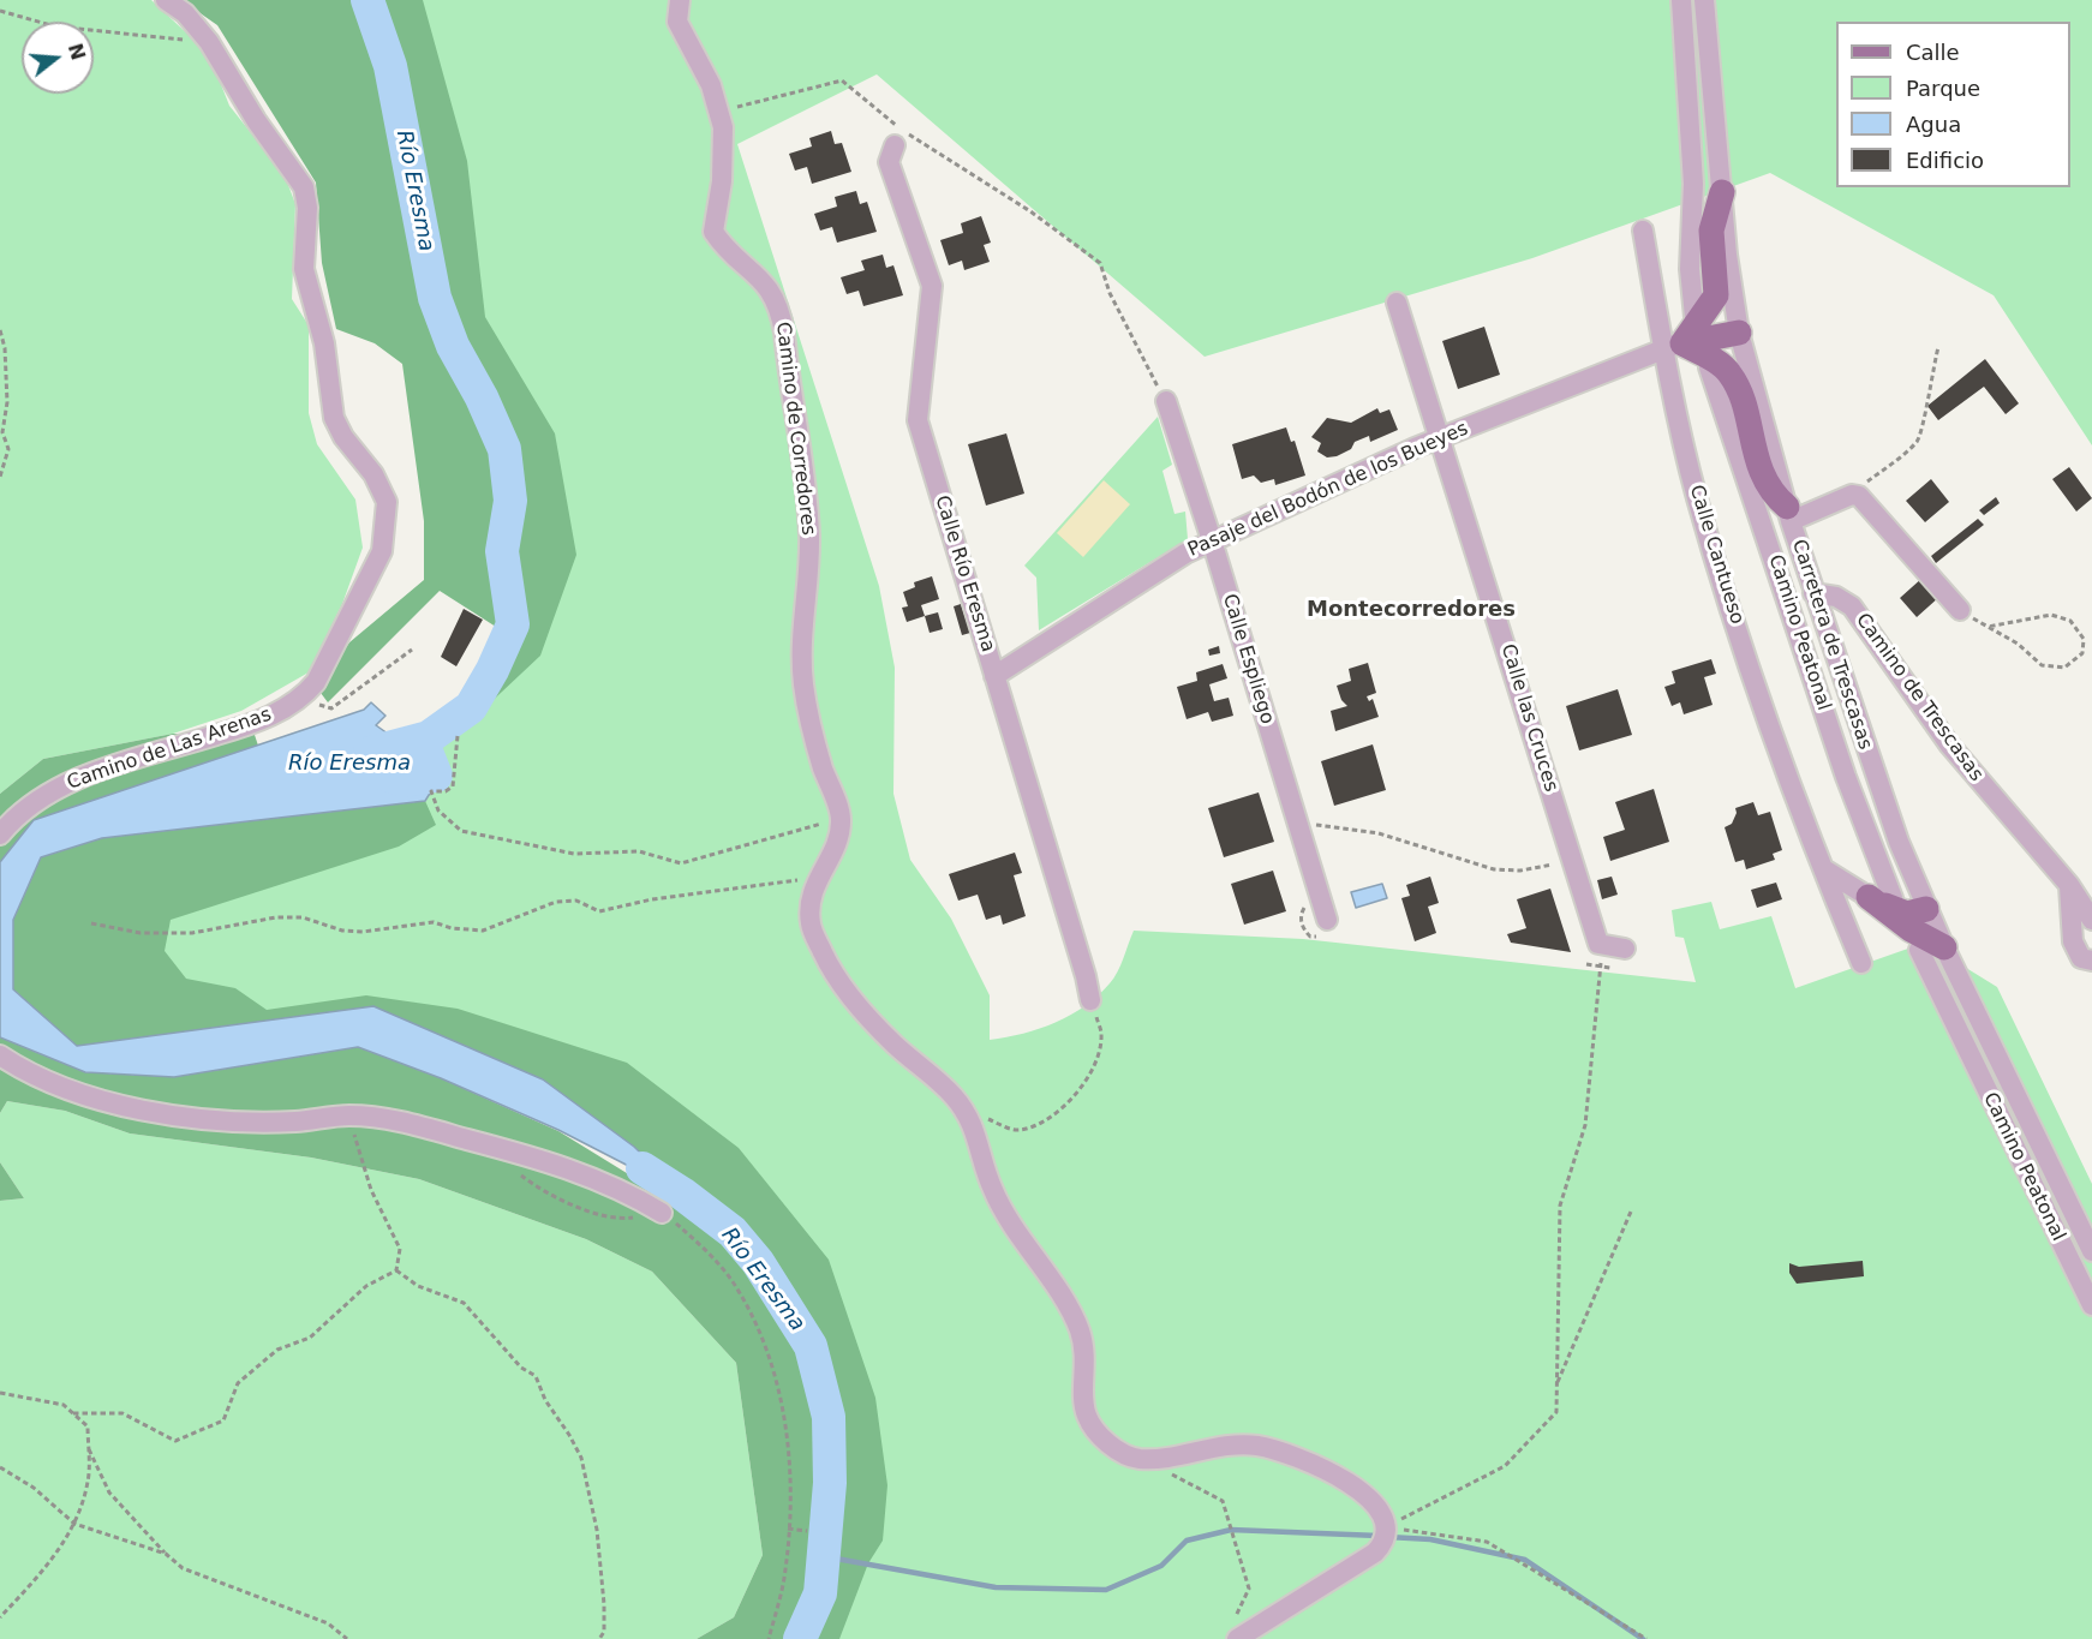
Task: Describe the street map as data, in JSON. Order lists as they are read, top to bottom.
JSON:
{
  "streets": {
    "street": [
      "Camino de Corredores",
      "Pasaje del Bodón de los Bueyes",
      "Calle Cantueso",
      "Calle Río Eresma",
      "Camino Peatonal",
      "Carretera de Trescasas",
      "Calle Espliego",
      "Camino de Trescasas",
      "Calle las Cruces",
      "Camino de Las Arenas"
    ]
  },
  "crossings": [
    ["Pasaje del Bodón de los Bueyes", "Calle Cantueso"],
    ["Pasaje del Bodón de los Bueyes", "Calle Río Eresma"],
    ["Pasaje del Bodón de los Bueyes", "Calle Espliego"],
    ["Pasaje del Bodón de los Bueyes", "Calle las Cruces"],
    ["Carretera de Trescasas", "Camino de Trescasas"]
  ],
  "districts": ["Montecorredores"],
  "water": ["Río Eresma"],
  "legend": [
    "Calle",
    "Parque",
    "Agua",
    "Edificio"
  ],
  "north": "right"
}
